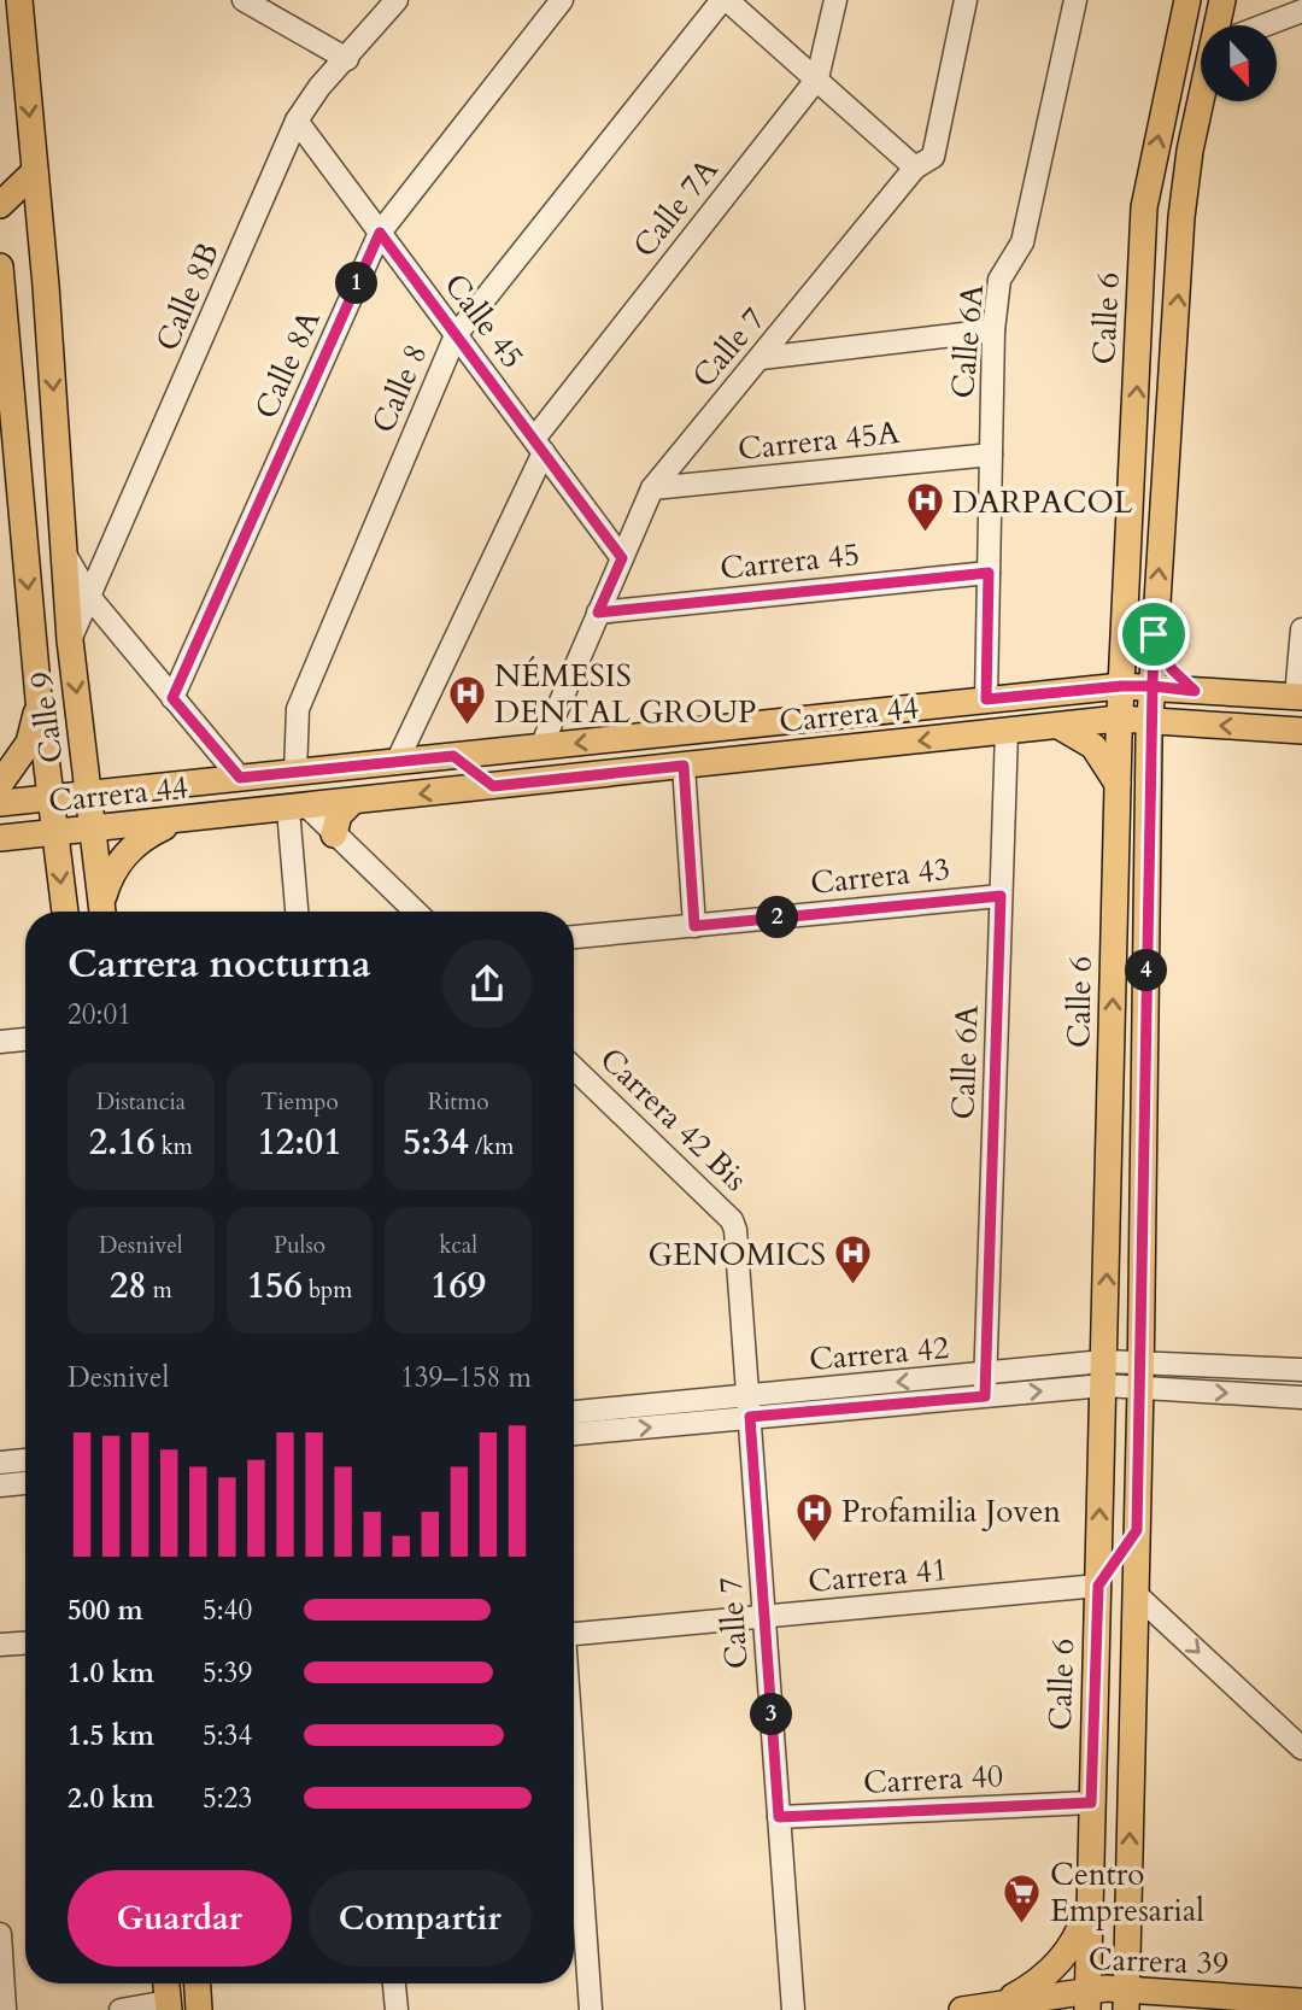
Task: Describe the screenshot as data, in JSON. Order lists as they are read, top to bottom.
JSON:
{
  "streets": {
    "main road": [
      "Calle 6",
      "Carrera 44",
      "Calle 9",
      "Carrera 39"
    ],
    "street": [
      "Calle 7A",
      "Calle 8B",
      "Calle 45",
      "Calle 6A",
      "Calle 7",
      "Calle 8A",
      "Calle 8",
      "Carrera 45A",
      "Carrera 45",
      "Carrera 43",
      "Carrera 42 Bis",
      "Carrera 42",
      "Carrera 41",
      "Carrera 40"
    ]
  },
  "crossings": [
    ["Calle 7A", "Calle 45"],
    ["Calle 7A", "Carrera 44"],
    ["Calle 8B", "Calle 45"],
    ["Calle 8B", "Calle 9"],
    ["Calle 6", "Carrera 44"],
    ["Calle 6", "Carrera 42"],
    ["Calle 6", "Carrera 41"],
    ["Calle 6", "Carrera 40"],
    ["Calle 6", "Carrera 39"],
    ["Calle 45", "Calle 7"],
    ["Calle 45", "Calle 8A"],
    ["Calle 45", "Calle 8"],
    ["Calle 6A", "Carrera 45A"],
    ["Calle 6A", "Carrera 45"],
    ["Calle 6A", "Carrera 44"],
    ["Calle 6A", "Carrera 43"],
    ["Calle 6A", "Carrera 42"],
    ["Calle 7", "Carrera 45A"],
    ["Calle 7", "Carrera 45"],
    ["Calle 7", "Carrera 44"],
    ["Calle 7", "Carrera 42 Bis"],
    ["Calle 7", "Carrera 42"],
    ["Calle 7", "Carrera 41"],
    ["Calle 7", "Carrera 40"],
    ["Calle 8", "Carrera 44"],
    ["Carrera 44", "Calle 9"]
  ],
  "places": {
    "hospital": [
      "DARPACOL",
      "NÉMESIS DENTAL GROUP",
      "GENOMICS",
      "Profamilia Joven"
    ],
    "supermarket": ["Centro Empresarial"]
  },
  "north": "bottom",
  "page": {
    "pins": [
      "1",
      "2",
      "4",
      "3"
    ],
    "heading": ["Carrera nocturna", "20:01"],
    "stats": [
      ["Distancia", "2.16 km"],
      ["Tiempo", "12:01"],
      ["Ritmo", "5:34 /km"],
      ["Desnivel", "28 m"],
      ["Pulso", "156 bpm"],
      ["kcal", "169"]
    ],
    "chart": ["Desnivel", "139–158 m"],
    "list": [
      {
        "name": "500 m",
        "note": "5:40"
      },
      {
        "name": "1.0 km",
        "note": "5:39"
      },
      {
        "name": "1.5 km",
        "note": "5:34"
      },
      {
        "name": "2.0 km",
        "note": "5:23"
      }
    ],
    "buttons": ["Guardar", "Compartir"]
  }
}
